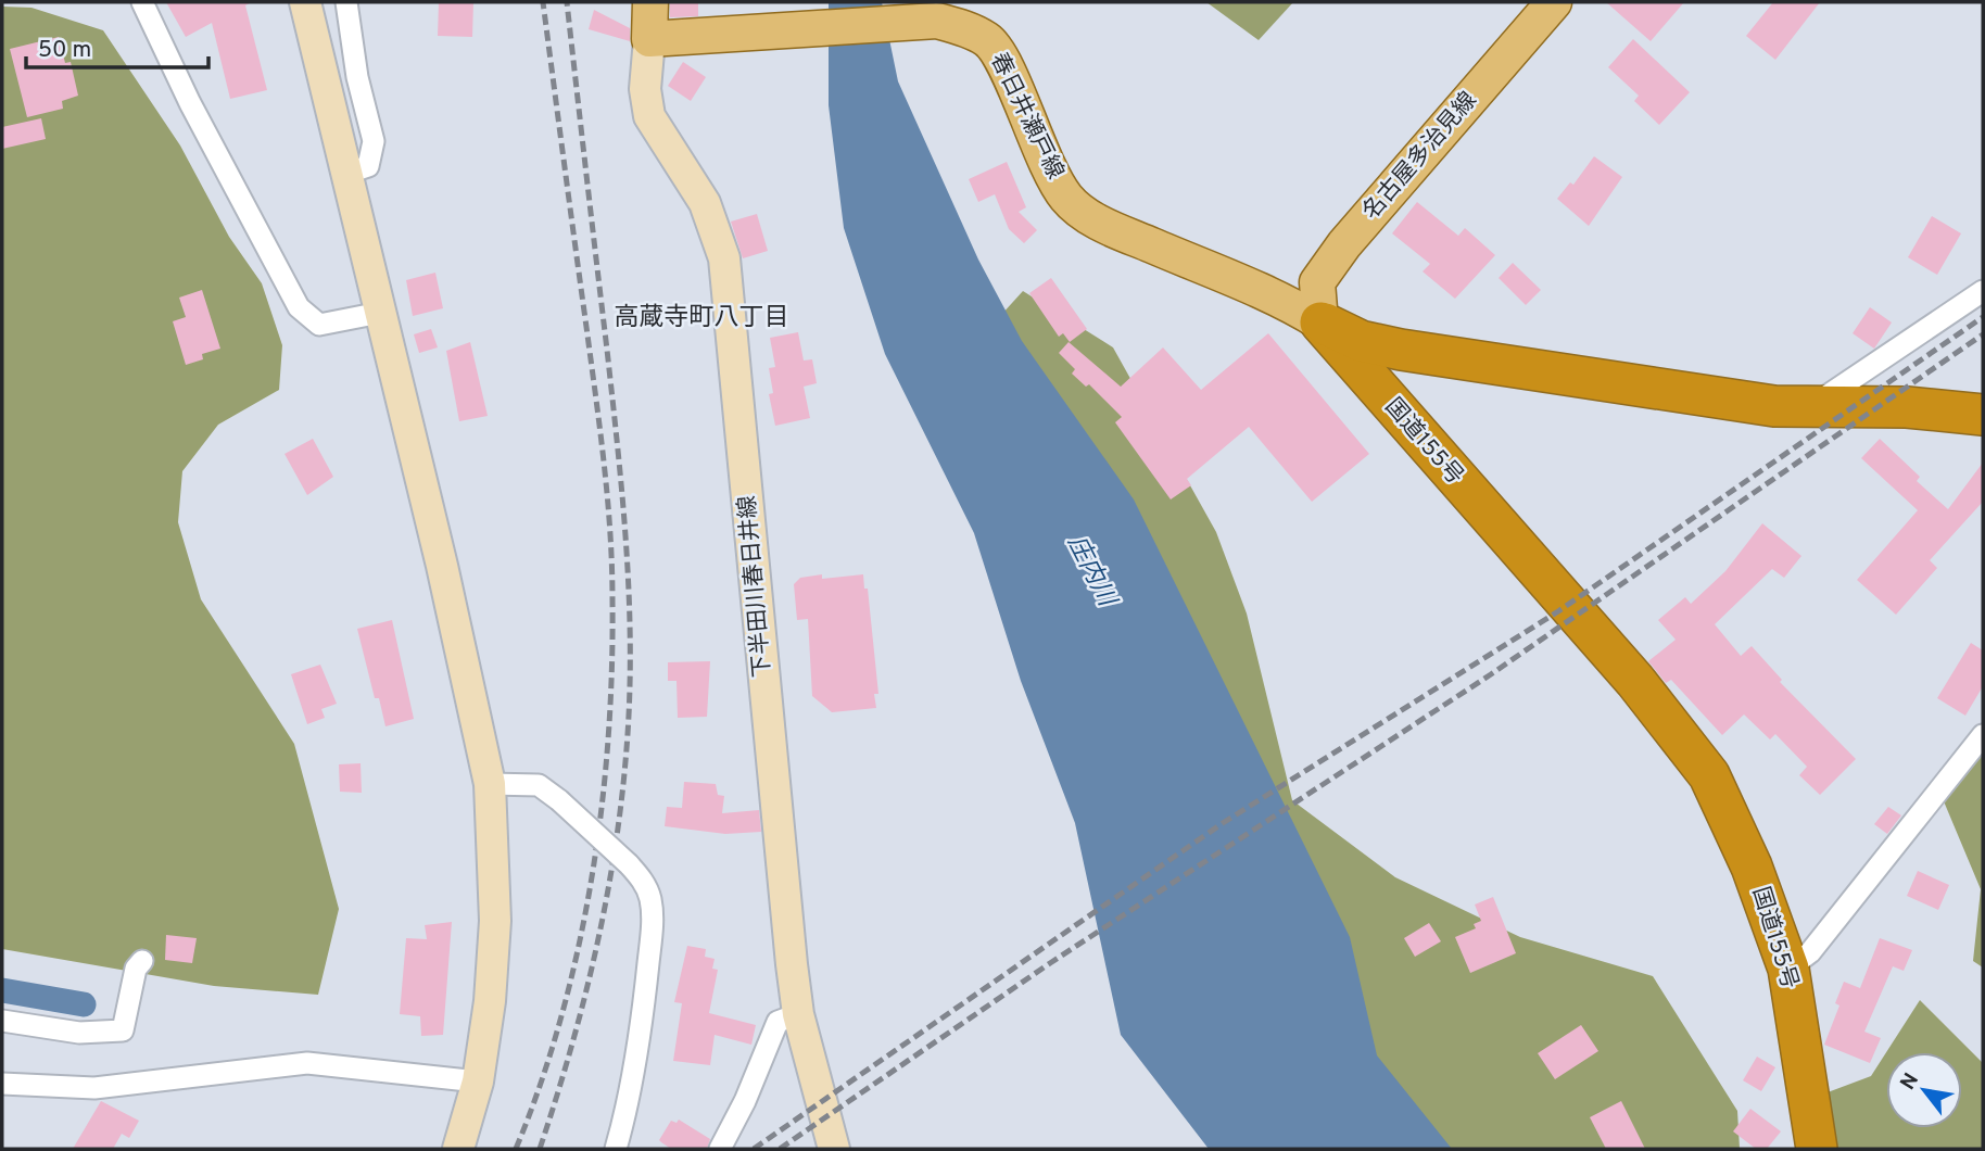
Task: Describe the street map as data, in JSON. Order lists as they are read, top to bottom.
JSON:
{
  "streets": {
    "highway": ["国道155号"],
    "main road": ["春日井瀬戸線", "名古屋多治見線"],
    "street": ["下半田川春日井線"]
  },
  "crossings": [
    ["春日井瀬戸線", "名古屋多治見線"],
    ["春日井瀬戸線", "国道155号"],
    ["春日井瀬戸線", "下半田川春日井線"],
    ["名古屋多治見線", "国道155号"]
  ],
  "districts": ["高蔵寺町八丁目"],
  "water": ["庄内川"],
  "scale_bar": "50 m",
  "north": "top left"
}
